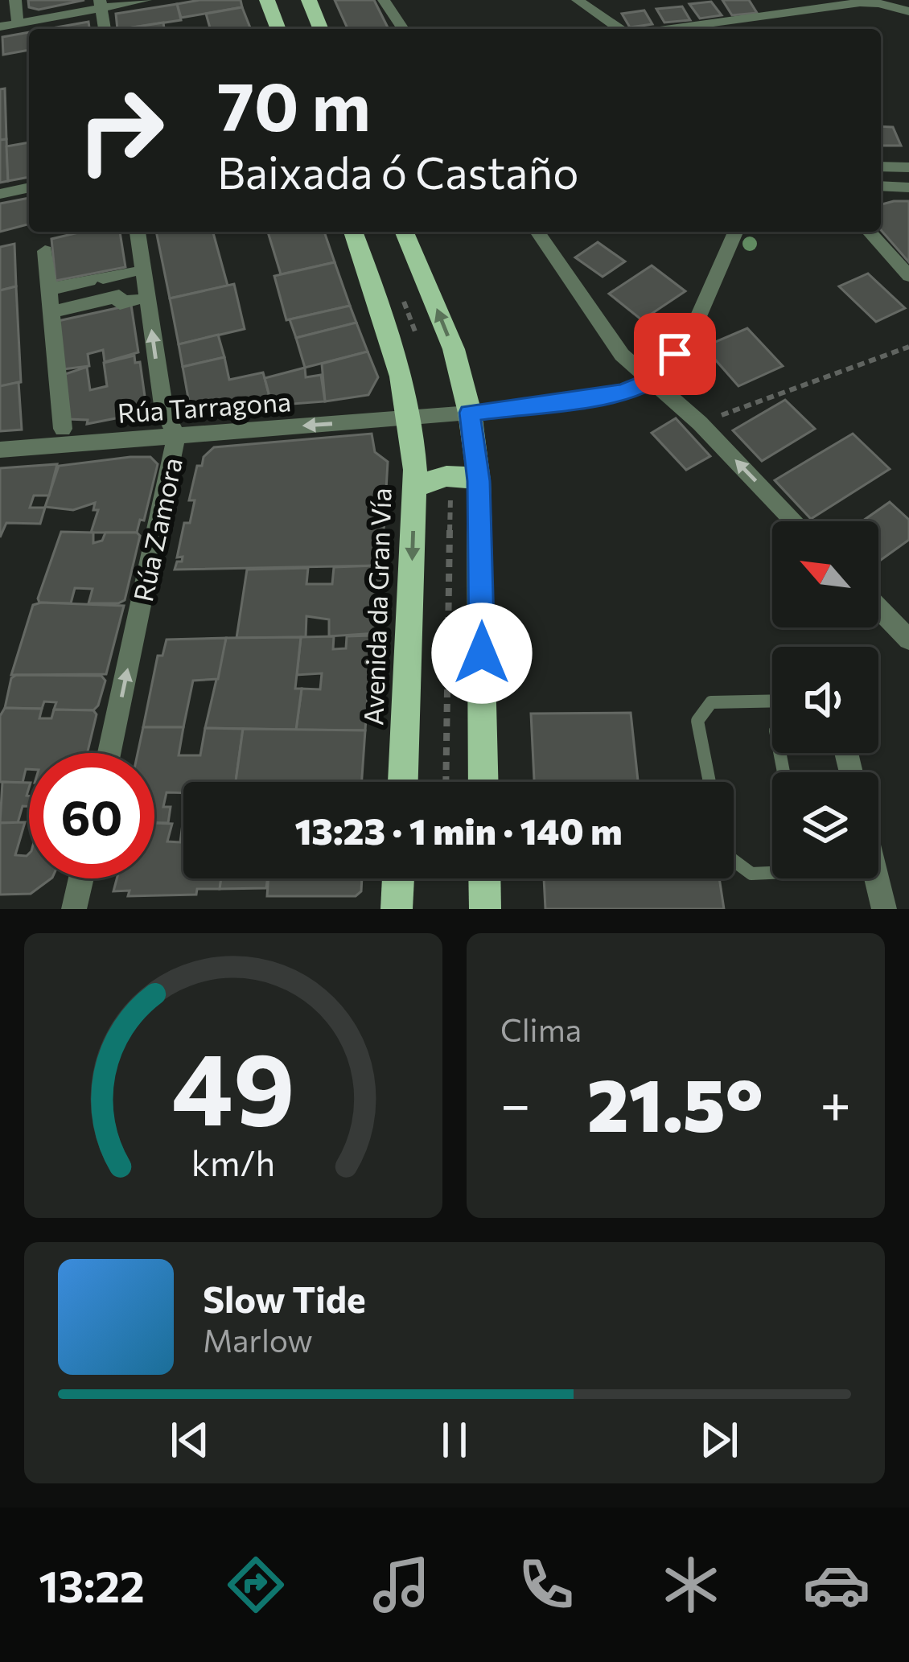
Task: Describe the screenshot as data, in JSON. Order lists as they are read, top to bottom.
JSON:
{
  "streets": {
    "main road": ["Avenida da Gran Vía"],
    "street": ["Rúa Tarragona", "Rúa Zamora"]
  },
  "crossings": [
    ["Rúa Tarragona", "Rúa Zamora"],
    ["Rúa Tarragona", "Avenida da Gran Vía"]
  ],
  "one_way": ["Rúa Tarragona"],
  "north": "top left",
  "page": {
    "turn": ["70 m", "Baixada ó Castaño"],
    "limit": "60",
    "trip": "13:23 · 1 min · 140 m",
    "tile": "Clima",
    "heat": ["−", "21.5°", "+"],
    "song": ["Slow Tide", "Marlow"],
    "tabs": "13:22",
    "gauge": ["49", "km/h"]
  }
}
